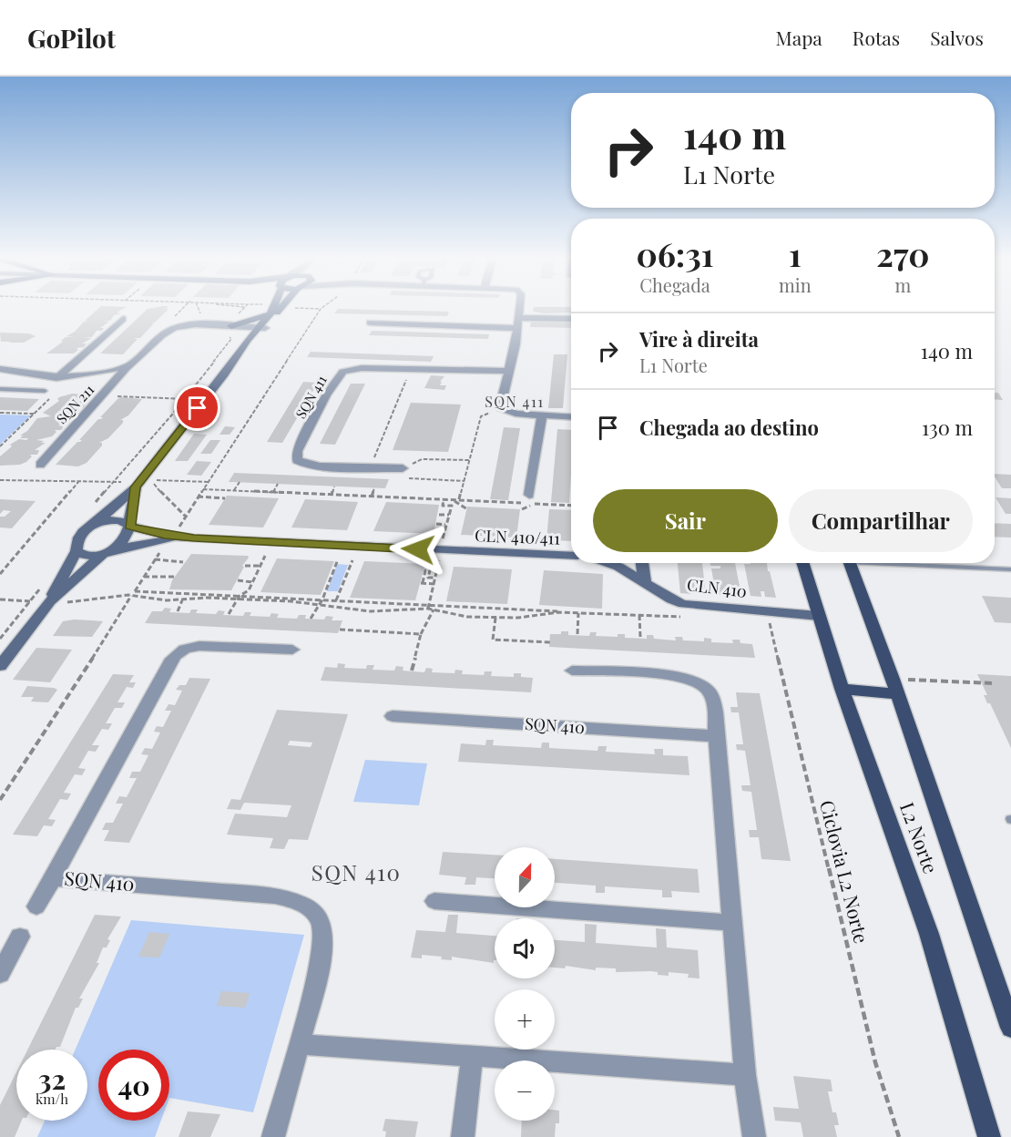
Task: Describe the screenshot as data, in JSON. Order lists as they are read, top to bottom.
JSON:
{
  "streets": {
    "main road": ["L2 Norte"],
    "street": [
      "SQN 411",
      "SQN 211",
      "CLN 410/411",
      "CLN 410",
      "SQN 410"
    ],
    "path": ["Ciclovia L2 Norte"]
  },
  "crossings": [
    ["CLN 410", "L2 Norte"],
    ["CLN 410", "Ciclovia L2 Norte"]
  ],
  "districts": ["SQN 411", "SQN 410"],
  "north": "top",
  "page": {
    "header": "GoPilot",
    "nav": ["Mapa", "Rotas", "Salvos"],
    "turn": ["140 m", "L1 Norte"],
    "eta": [
      "06:31",
      "Chegada",
      "1",
      "min",
      "270",
      "m"
    ],
    "list": [
      {
        "name": "Vire à direita",
        "note": "L1 Norte",
        "value": "140 m"
      },
      {
        "name": "Chegada ao destino",
        "value": "130 m"
      }
    ],
    "buttons": ["Sair", "Compartilhar"],
    "map_buttons": ["+", "−"],
    "speed": "32 km/h",
    "limit": "40"
  }
}
